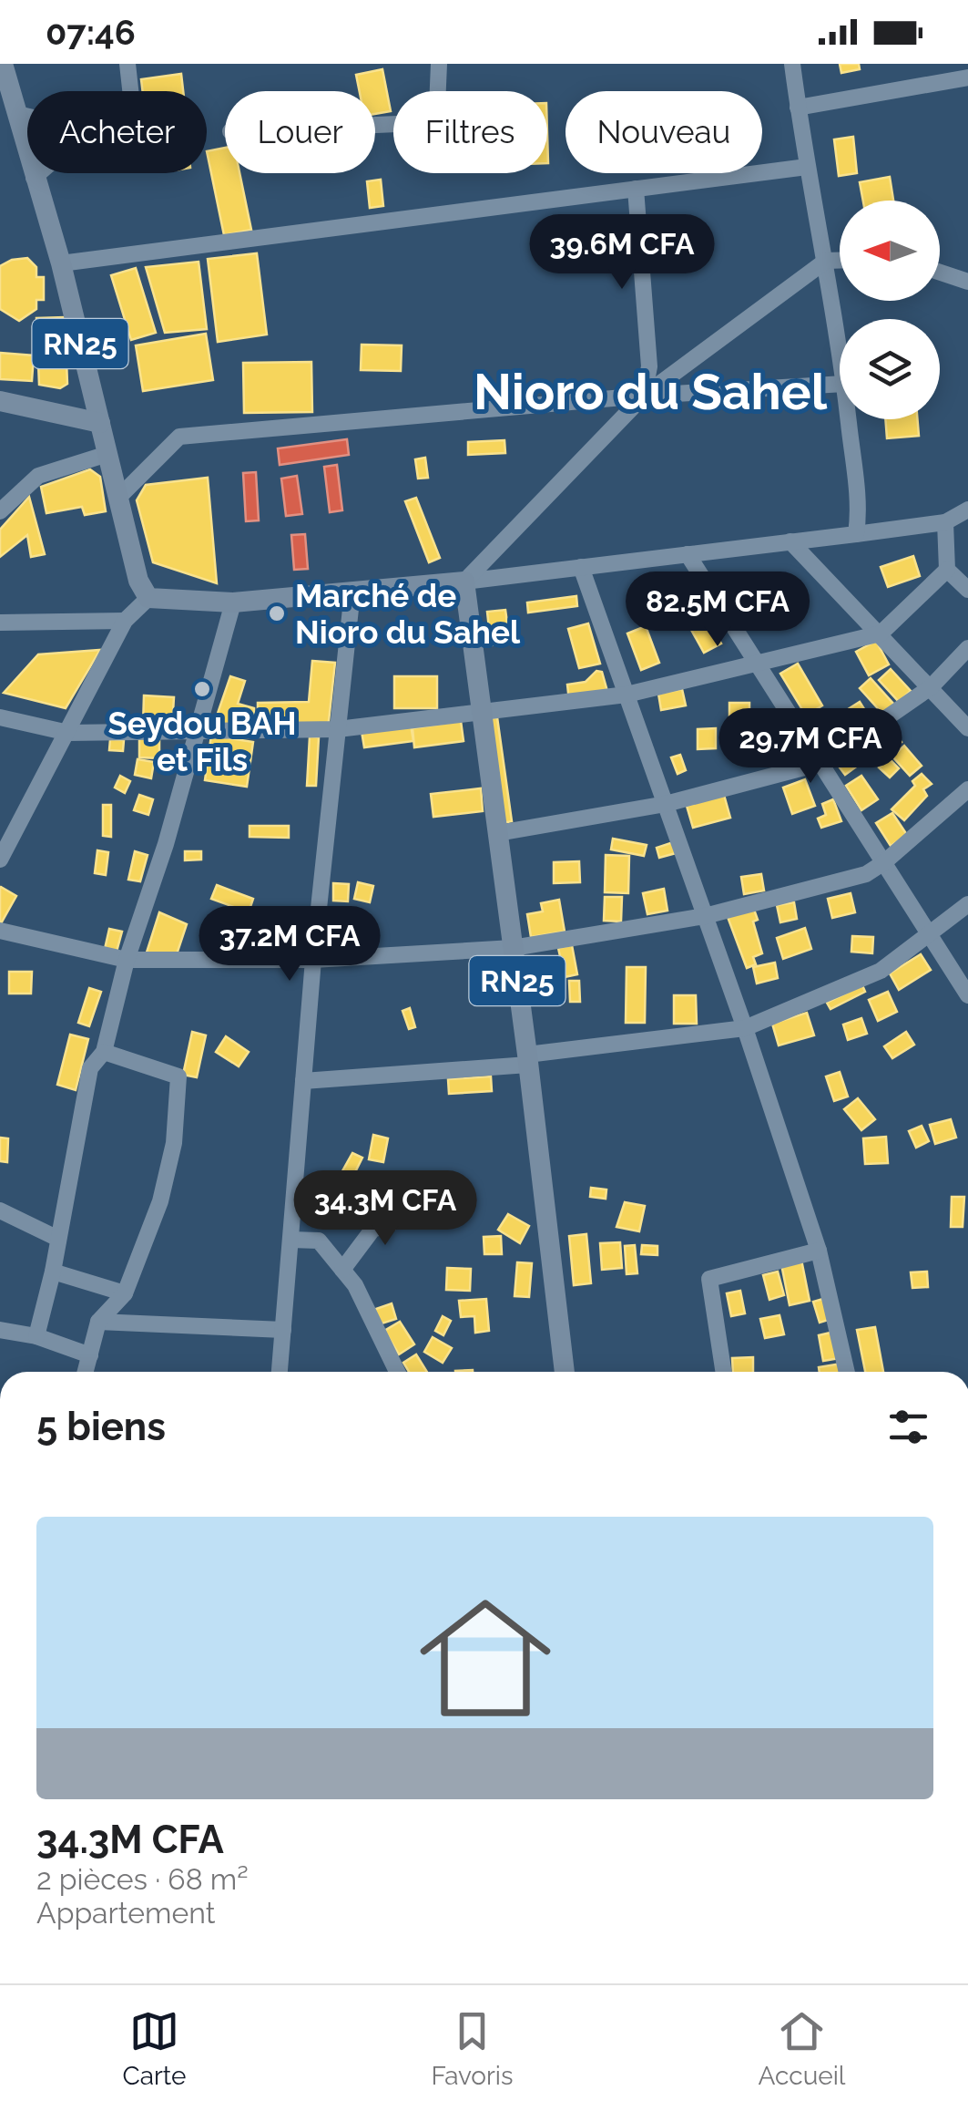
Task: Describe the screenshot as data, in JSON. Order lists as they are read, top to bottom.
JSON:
{
  "streets": {
    "main road": ["RN25"]
  },
  "districts": ["Nioro du Sahel"],
  "places": ["Marché de Nioro du Sahel", "Seydou BAH et Fils"],
  "north": "left",
  "page": {
    "status": "07:46",
    "chip": [
      "Acheter",
      "Louer",
      "Filtres",
      "Nouveau"
    ],
    "price": [
      "39.6M CFA",
      "82.5M CFA",
      "29.7M CFA",
      "37.2M CFA",
      "34.3M CFA"
    ],
    "heading": "5 biens",
    "list": [
      {
        "name": "34.3M CFA",
        "note": "2 pièces · 68 m² · Appartement"
      }
    ],
    "tabs": ["Carte", "Favoris", "Accueil"]
  }
}
